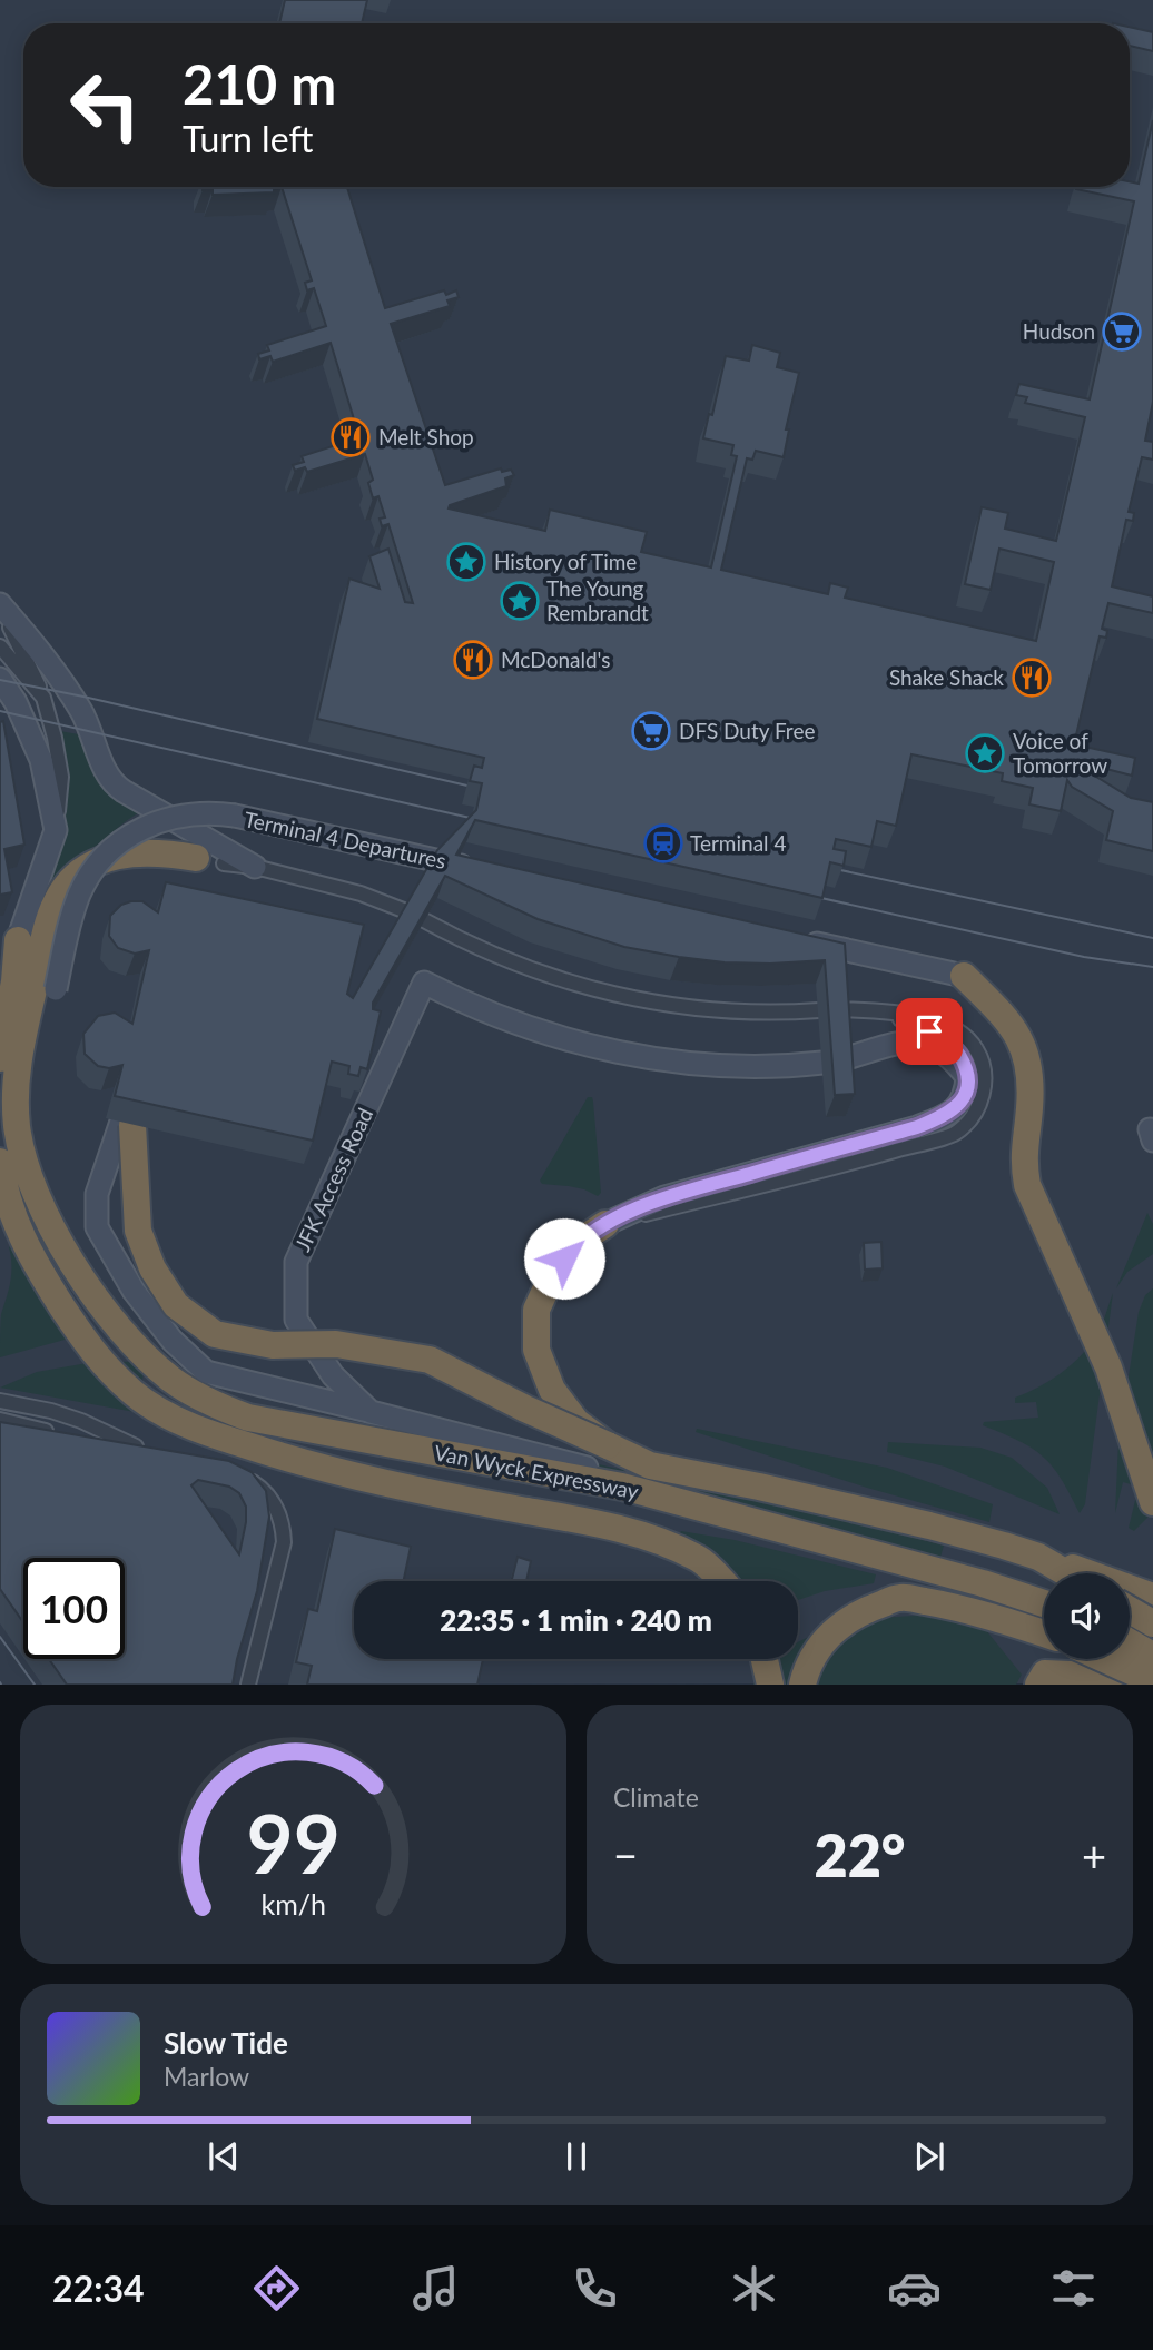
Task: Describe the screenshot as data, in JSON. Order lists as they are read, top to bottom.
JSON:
{
  "streets": {
    "highway": ["Van Wyck Expressway"],
    "street": ["Terminal 4 Departures", "JFK Access Road"]
  },
  "crossings": [
    ["JFK Access Road", "Van Wyck Expressway"]
  ],
  "places": {
    "supermarket": ["Hudson", "DFS Duty Free"],
    "restaurant": ["Melt Shop", "McDonald's", "Shake Shack"],
    "place": ["History of Time", "The Young Rembrandt", "Voice of Tomorrow"],
    "station": ["Terminal 4"]
  },
  "page": {
    "turn": ["210 m", "Turn left"],
    "limit": "100",
    "trip": "22:35 · 1 min · 240 m",
    "tile": "Climate",
    "heat": ["−", "22°", "+"],
    "song": ["Slow Tide", "Marlow"],
    "tabs": "22:34",
    "gauge": ["99", "km/h"]
  }
}
